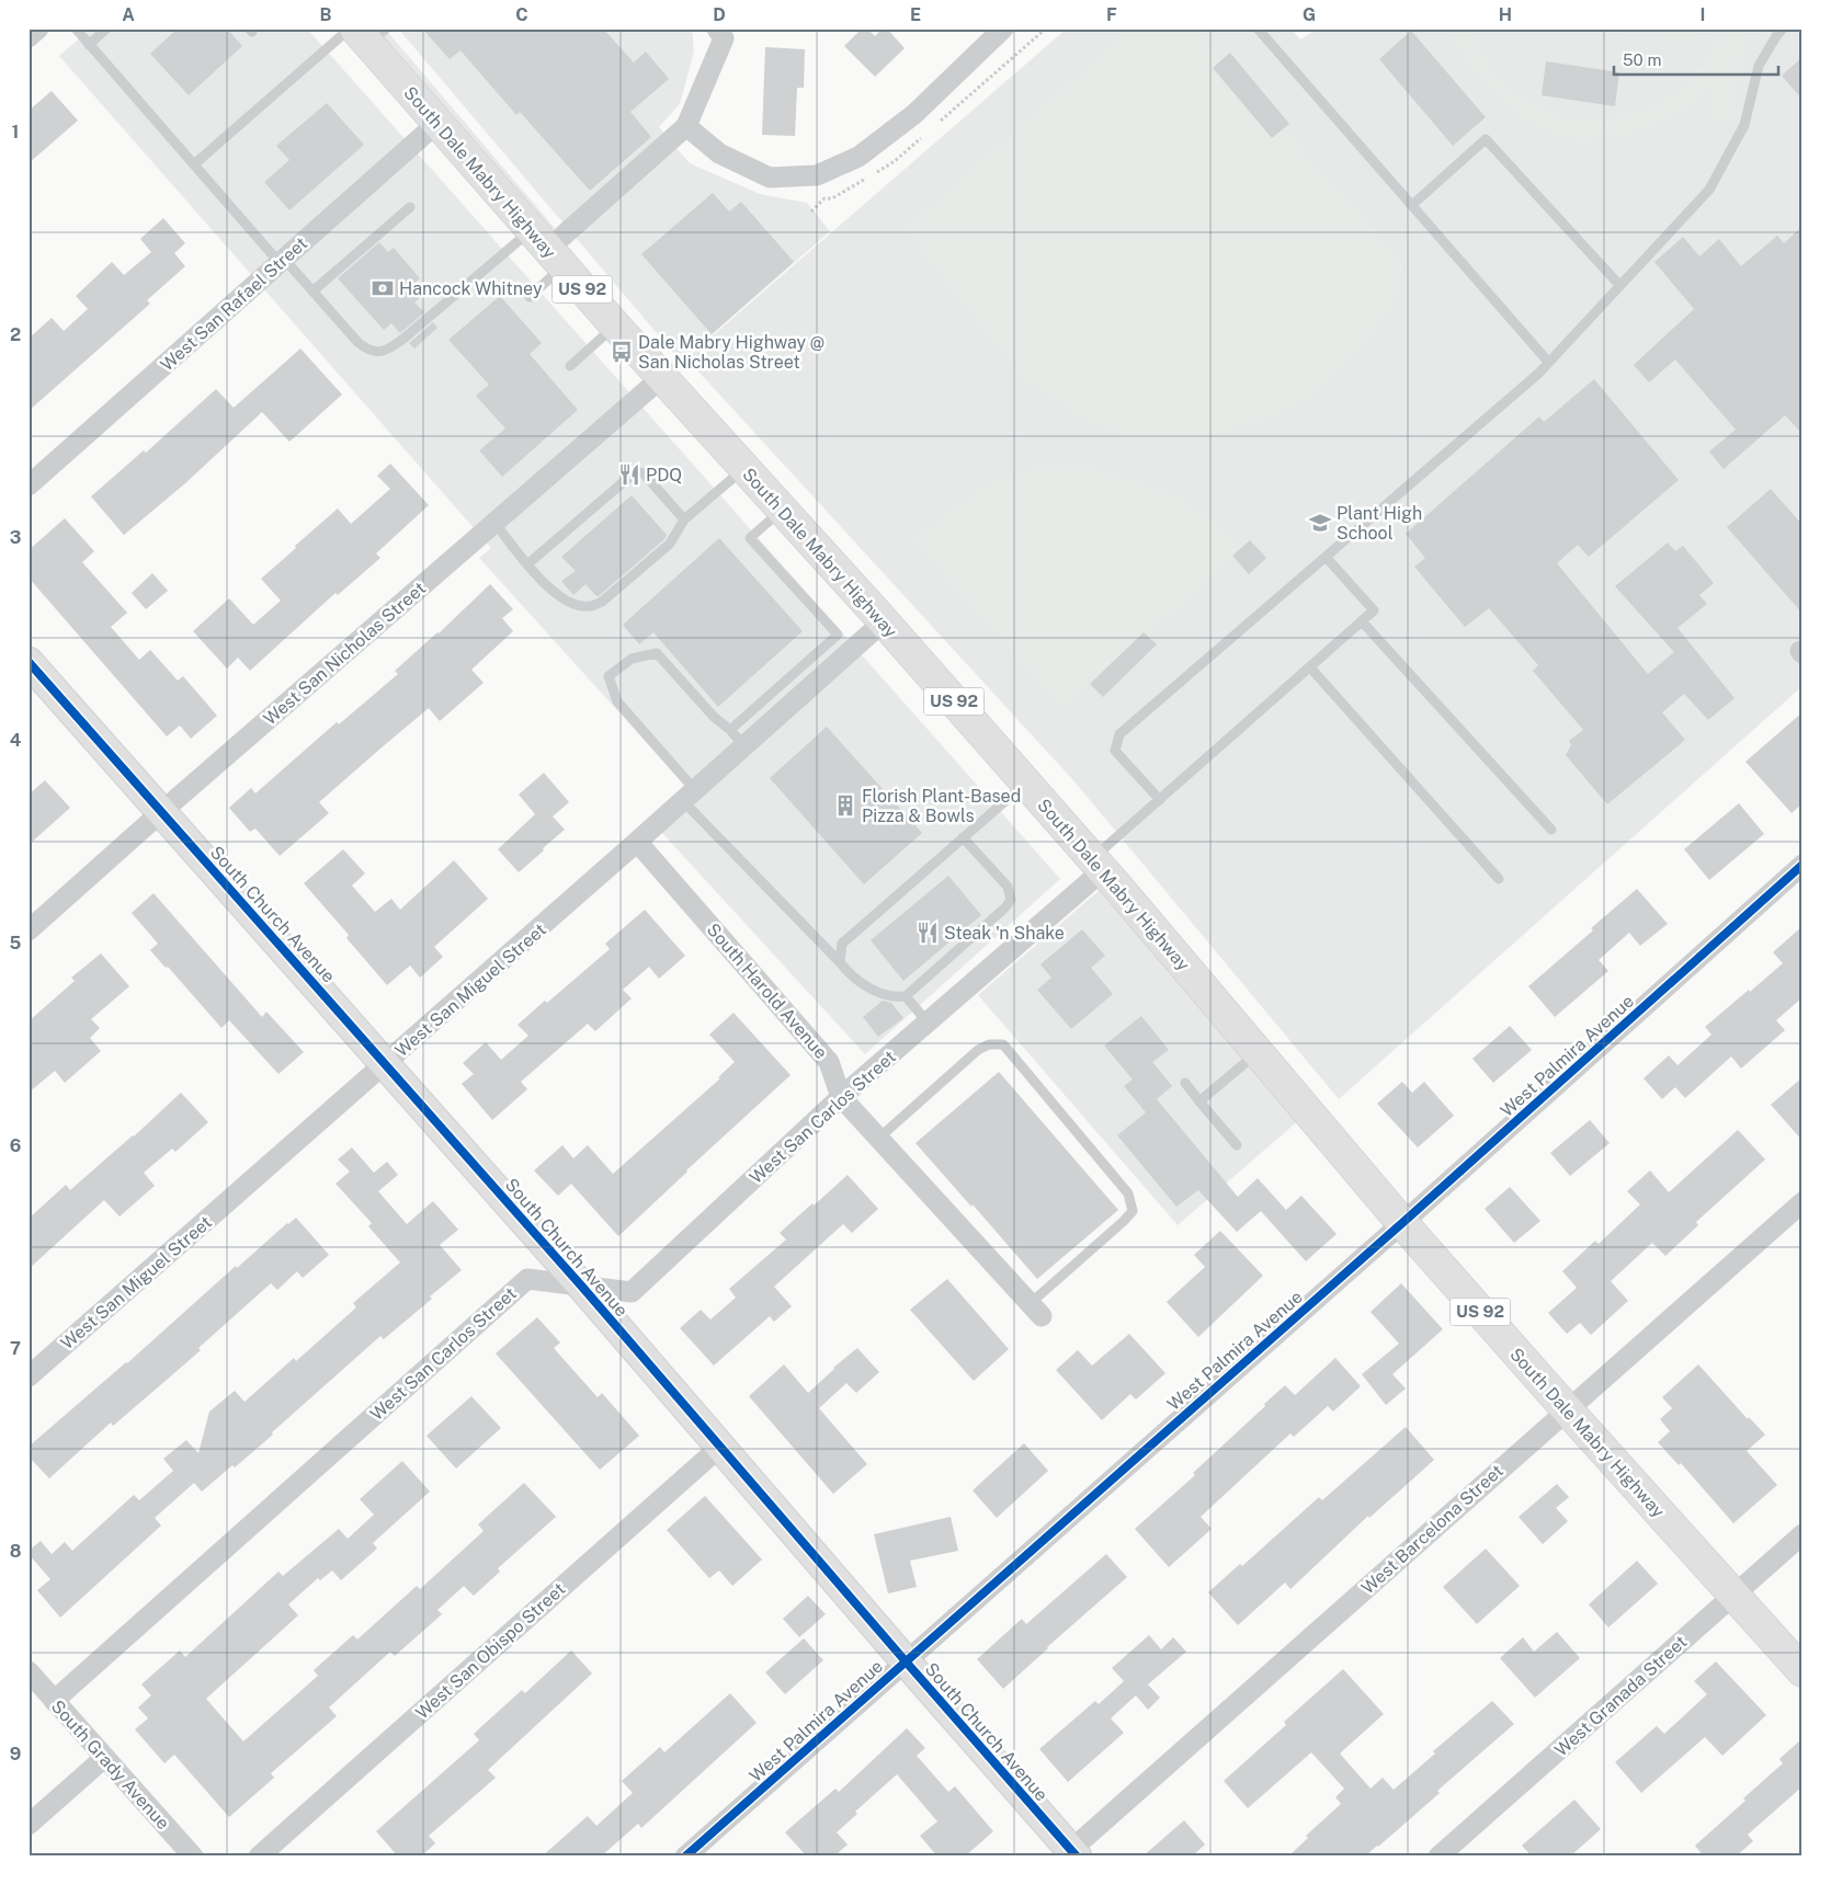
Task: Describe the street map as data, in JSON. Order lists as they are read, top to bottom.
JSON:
{
  "streets": {
    "main road": ["South Dale Mabry Highway", "US 92"],
    "street": [
      "West San Rafael Street",
      "West San Nicholas Street",
      "South Church Avenue",
      "West San Miguel Street",
      "South Harold Avenue",
      "West Palmira Avenue",
      "West San Carlos Street",
      "West Barcelona Street",
      "West San Obispo Street",
      "West Granada Street",
      "South Grady Avenue"
    ]
  },
  "crossings": [
    ["South Dale Mabry Highway", "West San Rafael Street"],
    ["South Dale Mabry Highway", "West San Nicholas Street"],
    ["South Dale Mabry Highway", "West San Miguel Street"],
    ["South Dale Mabry Highway", "West Palmira Avenue"],
    ["South Dale Mabry Highway", "West San Carlos Street"],
    ["South Dale Mabry Highway", "West Barcelona Street"],
    ["South Dale Mabry Highway", "West Granada Street"],
    ["West San Nicholas Street", "South Church Avenue"],
    ["South Church Avenue", "West San Miguel Street"],
    ["South Church Avenue", "West Palmira Avenue"],
    ["South Church Avenue", "West San Carlos Street"],
    ["South Church Avenue", "West Barcelona Street"],
    ["South Church Avenue", "West San Obispo Street"],
    ["West San Miguel Street", "South Harold Avenue"],
    ["South Harold Avenue", "West San Carlos Street"],
    ["West San Carlos Street", "South Grady Avenue"]
  ],
  "places": {
    "bank": ["Hancock Whitney"],
    "bus stop": ["Dale Mabry Highway @ San Nicholas Street"],
    "restaurant": ["PDQ", "Steak 'n Shake"],
    "school or university": ["Plant High School"],
    "building": ["Florish Plant-Based Pizza & Bowls"]
  },
  "scale_bar": "50 m",
  "grid": {
    "columns": [
      "A",
      "B",
      "C",
      "D",
      "E",
      "F",
      "G",
      "H",
      "I"
    ],
    "rows": [
      "1",
      "2",
      "3",
      "4",
      "5",
      "6",
      "7",
      "8",
      "9"
    ]
  }
}
